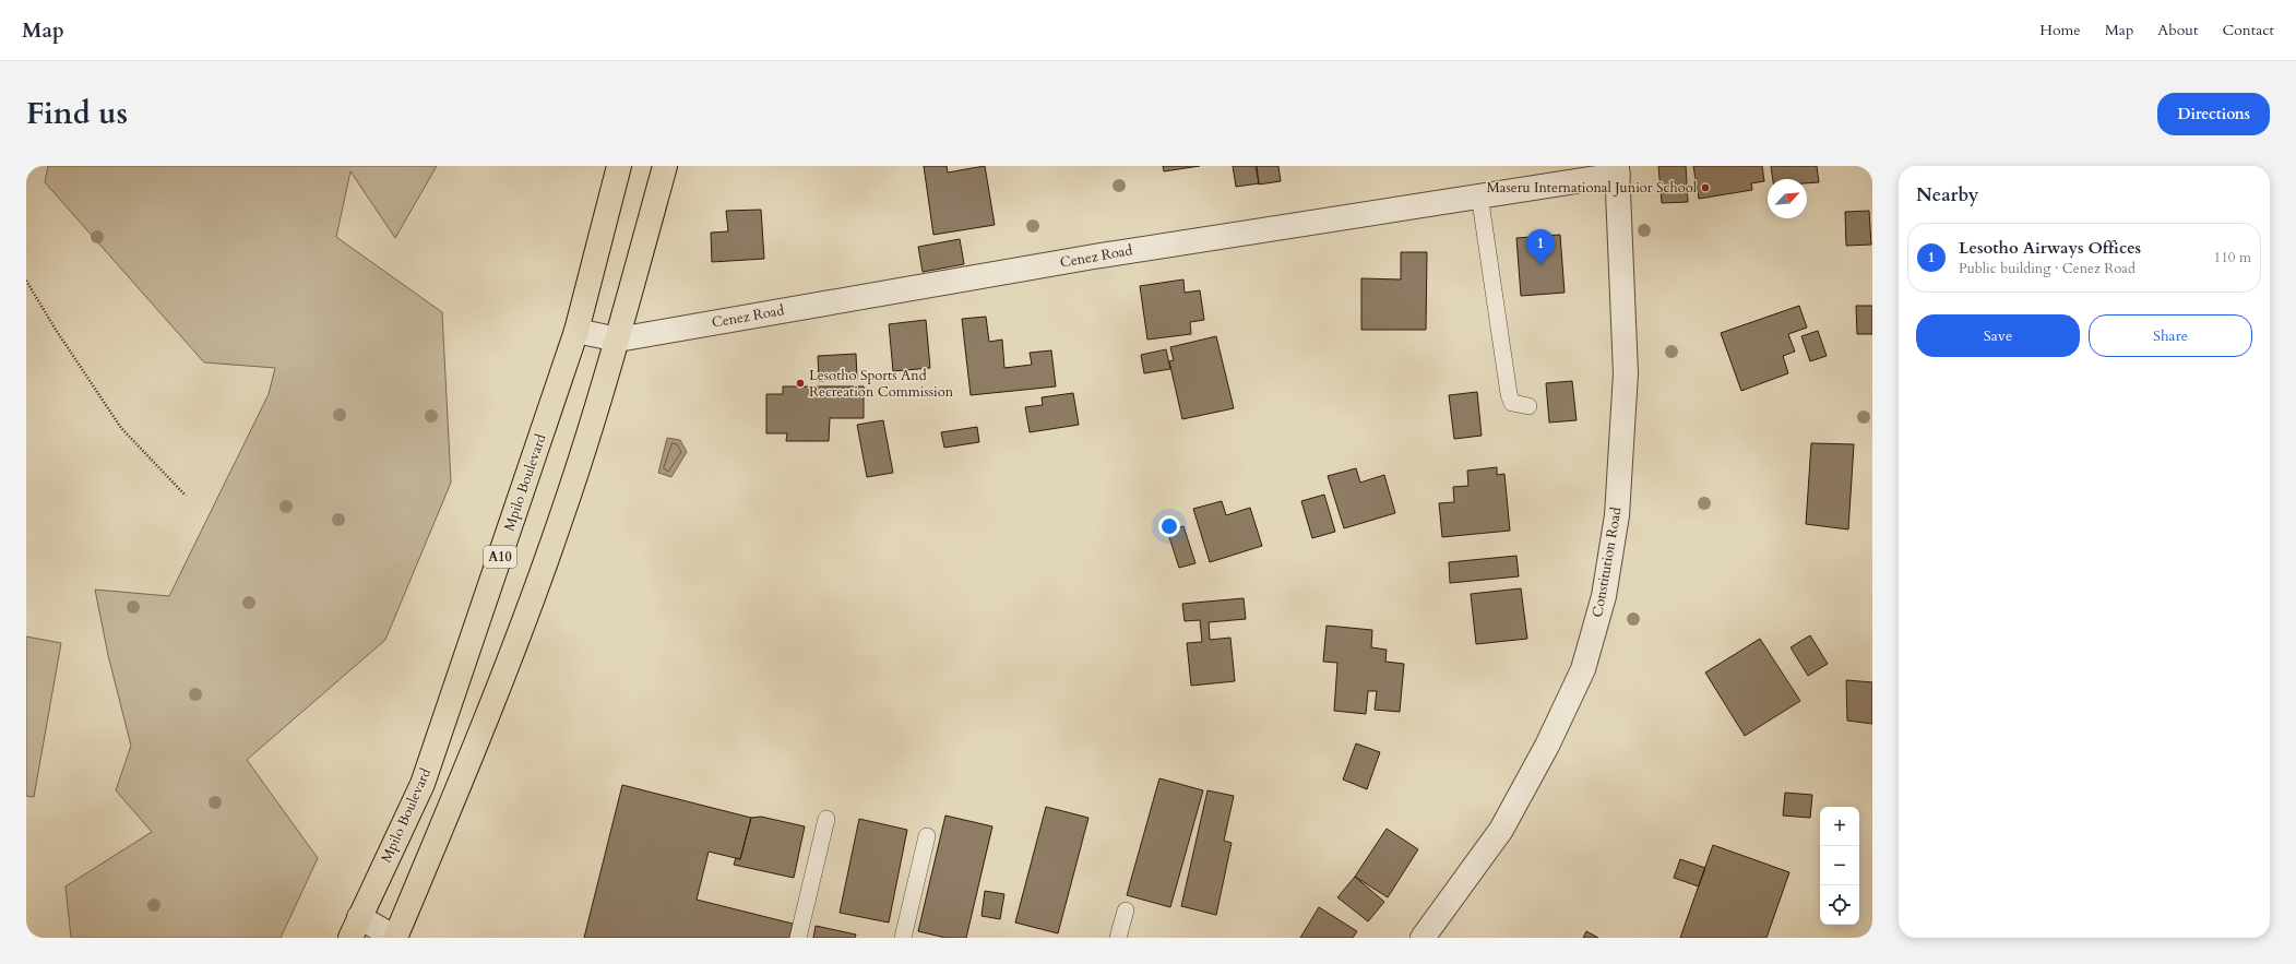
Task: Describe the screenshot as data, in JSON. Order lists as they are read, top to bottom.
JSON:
{
  "streets": {
    "highway": ["Mpilo Boulevard", "A10"],
    "street": ["Cenez Road", "Constitution Road"]
  },
  "crossings": [
    ["Cenez Road", "Mpilo Boulevard"],
    ["Cenez Road", "Constitution Road"]
  ],
  "places": ["Maseru International Junior School", "Lesotho Sports And Recreation Commission"],
  "north": "top right",
  "page": {
    "header": "Map",
    "nav": [
      "Home",
      "Map",
      "About",
      "Contact"
    ],
    "title": "Find us",
    "buttons": [
      "Directions",
      ["Save", "Share"]
    ],
    "heading": "Nearby",
    "list": [
      {
        "mark": "1",
        "name": "Lesotho Airways Offices",
        "note": "Public building · Cenez Road",
        "value": "110 m"
      }
    ],
    "pins": "1",
    "map_buttons": ["+", "−"]
  }
}
